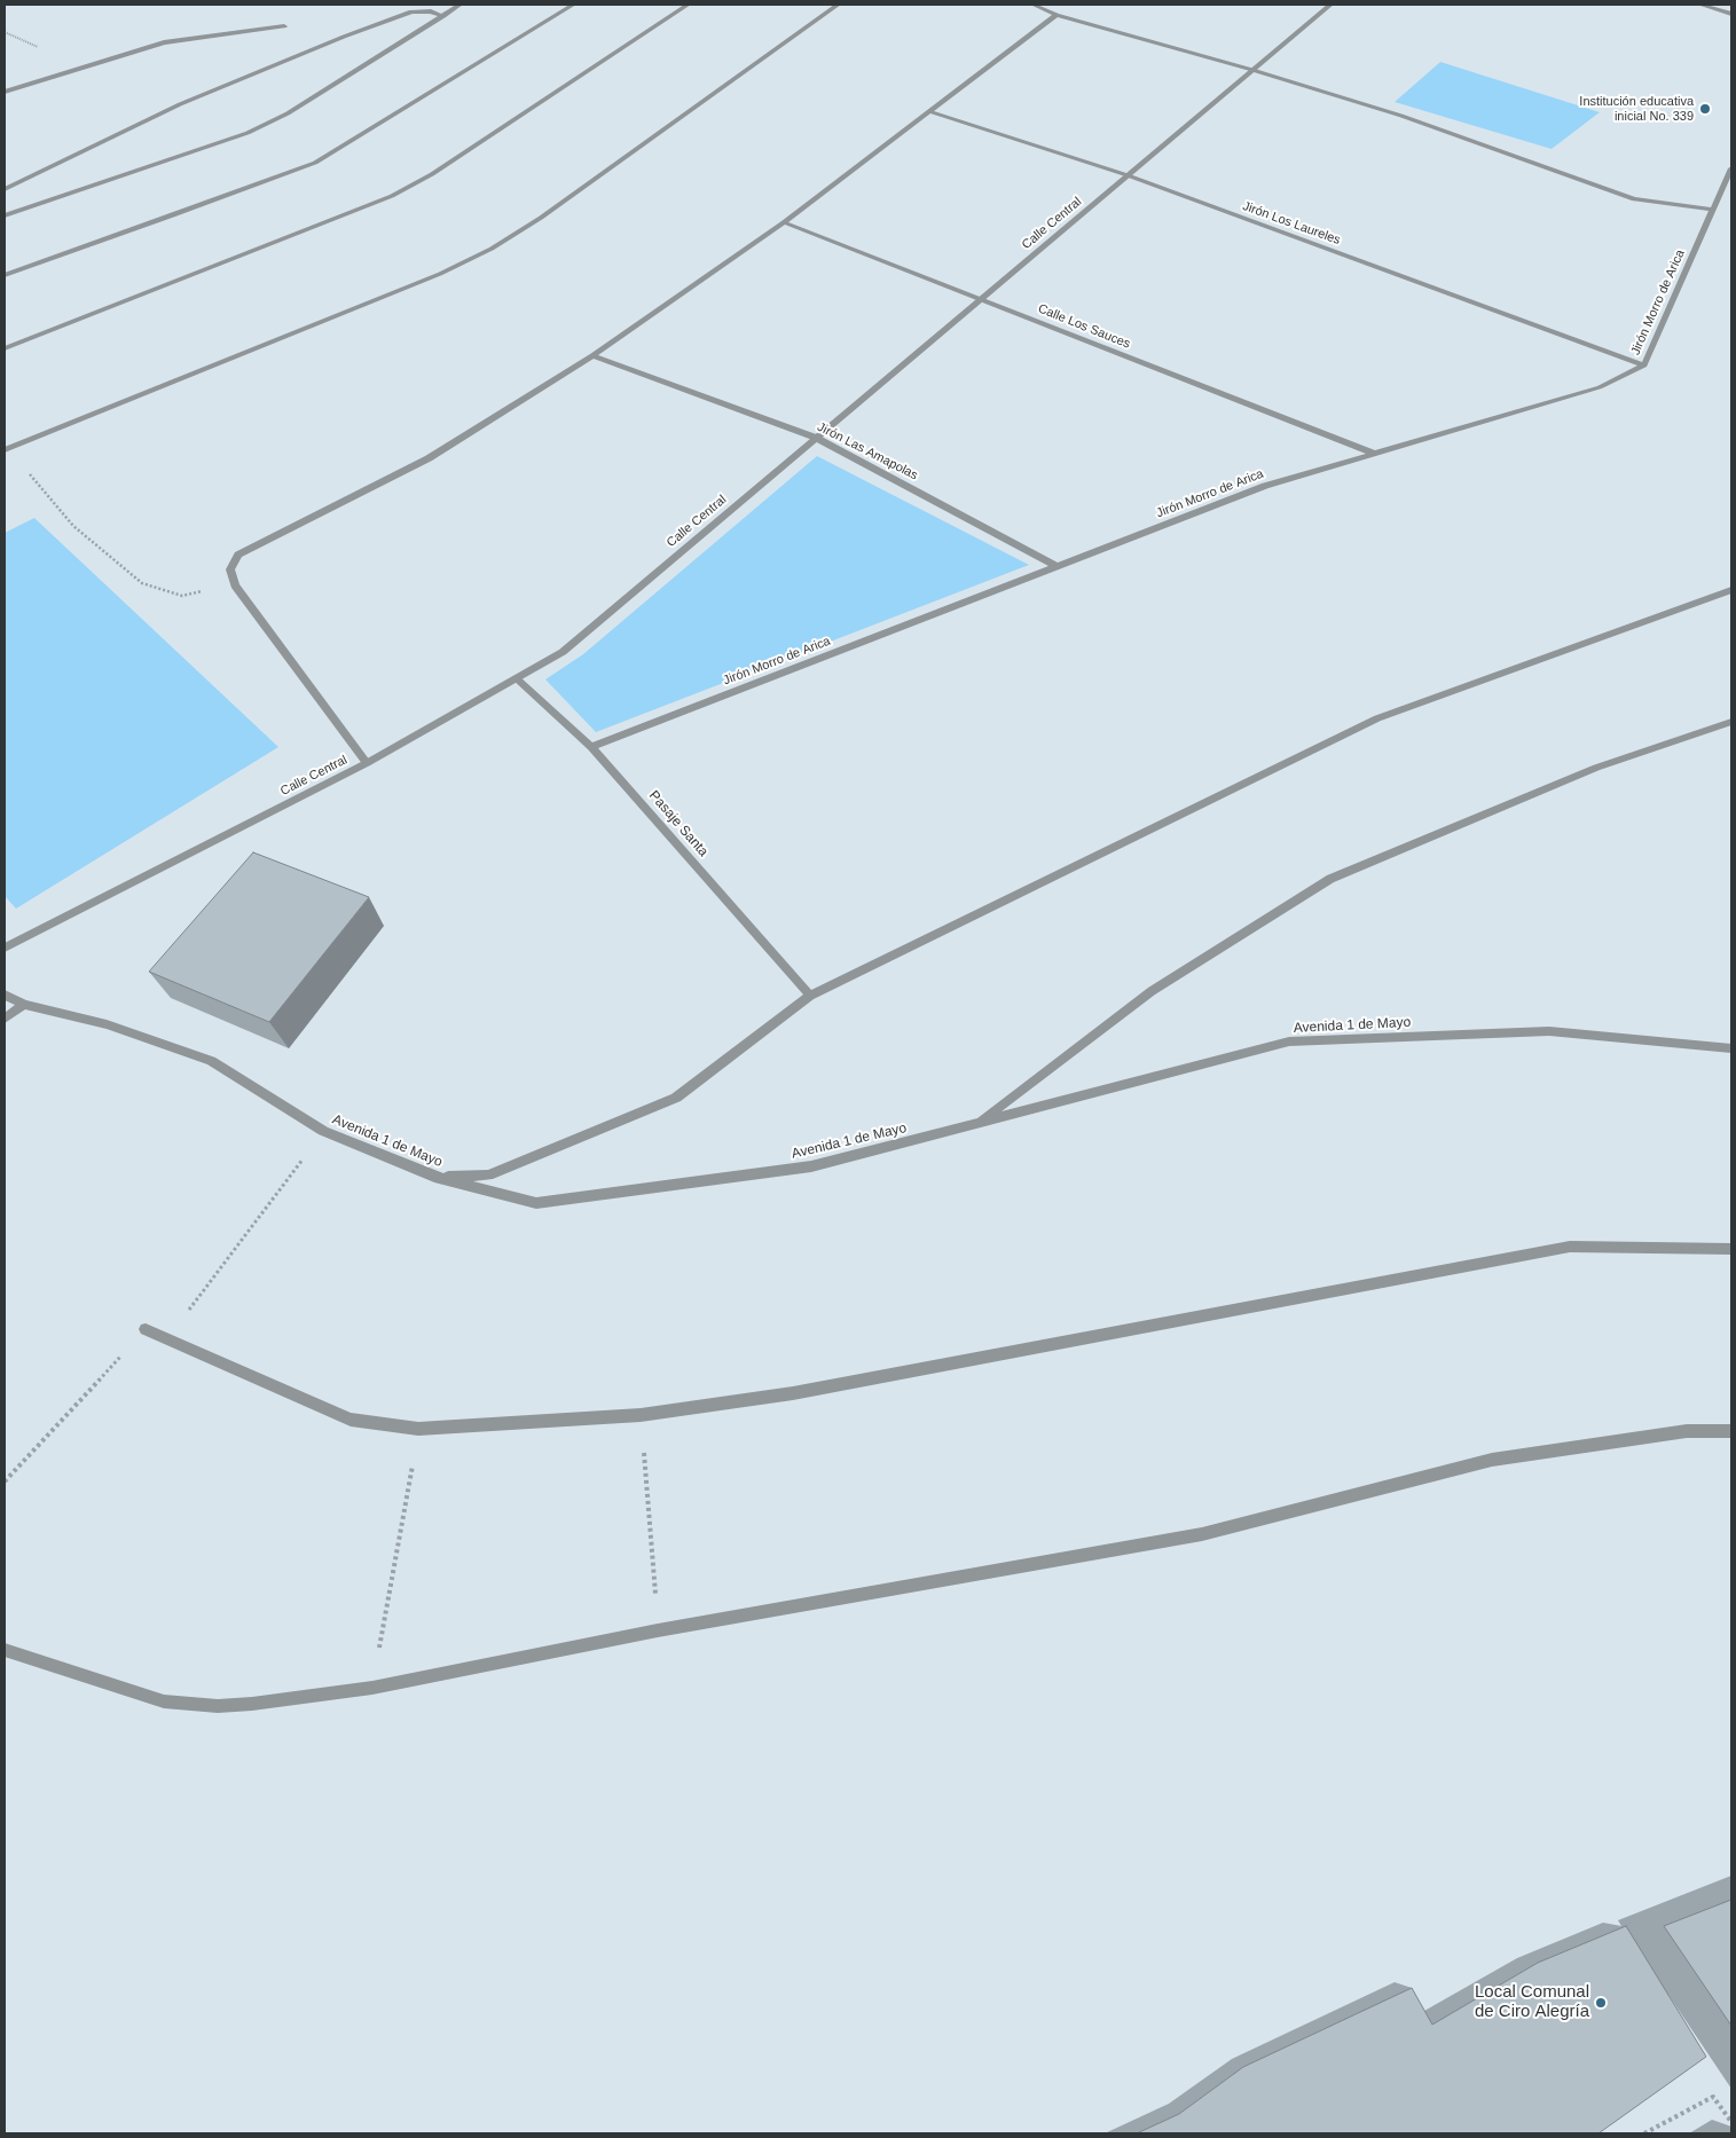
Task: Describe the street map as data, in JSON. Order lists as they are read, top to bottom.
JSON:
{
  "streets": {
    "street": [
      "Calle Central",
      "Jirón Los Laureles",
      "Jirón Morro de Arica",
      "Calle Los Sauces",
      "Jirón Las Amapolas",
      "Pasaje Santa",
      "Avenida 1 de Mayo"
    ]
  },
  "crossings": [
    ["Calle Central", "Jirón Los Laureles"],
    ["Calle Central", "Calle Los Sauces"],
    ["Calle Central", "Jirón Las Amapolas"],
    ["Calle Central", "Pasaje Santa"],
    ["Jirón Los Laureles", "Jirón Morro de Arica"],
    ["Jirón Morro de Arica", "Calle Los Sauces"],
    ["Jirón Morro de Arica", "Jirón Las Amapolas"],
    ["Jirón Morro de Arica", "Pasaje Santa"]
  ],
  "places": ["Institución educativa inicial No. 339", "Local Comunal de Ciro Alegría"]
}
